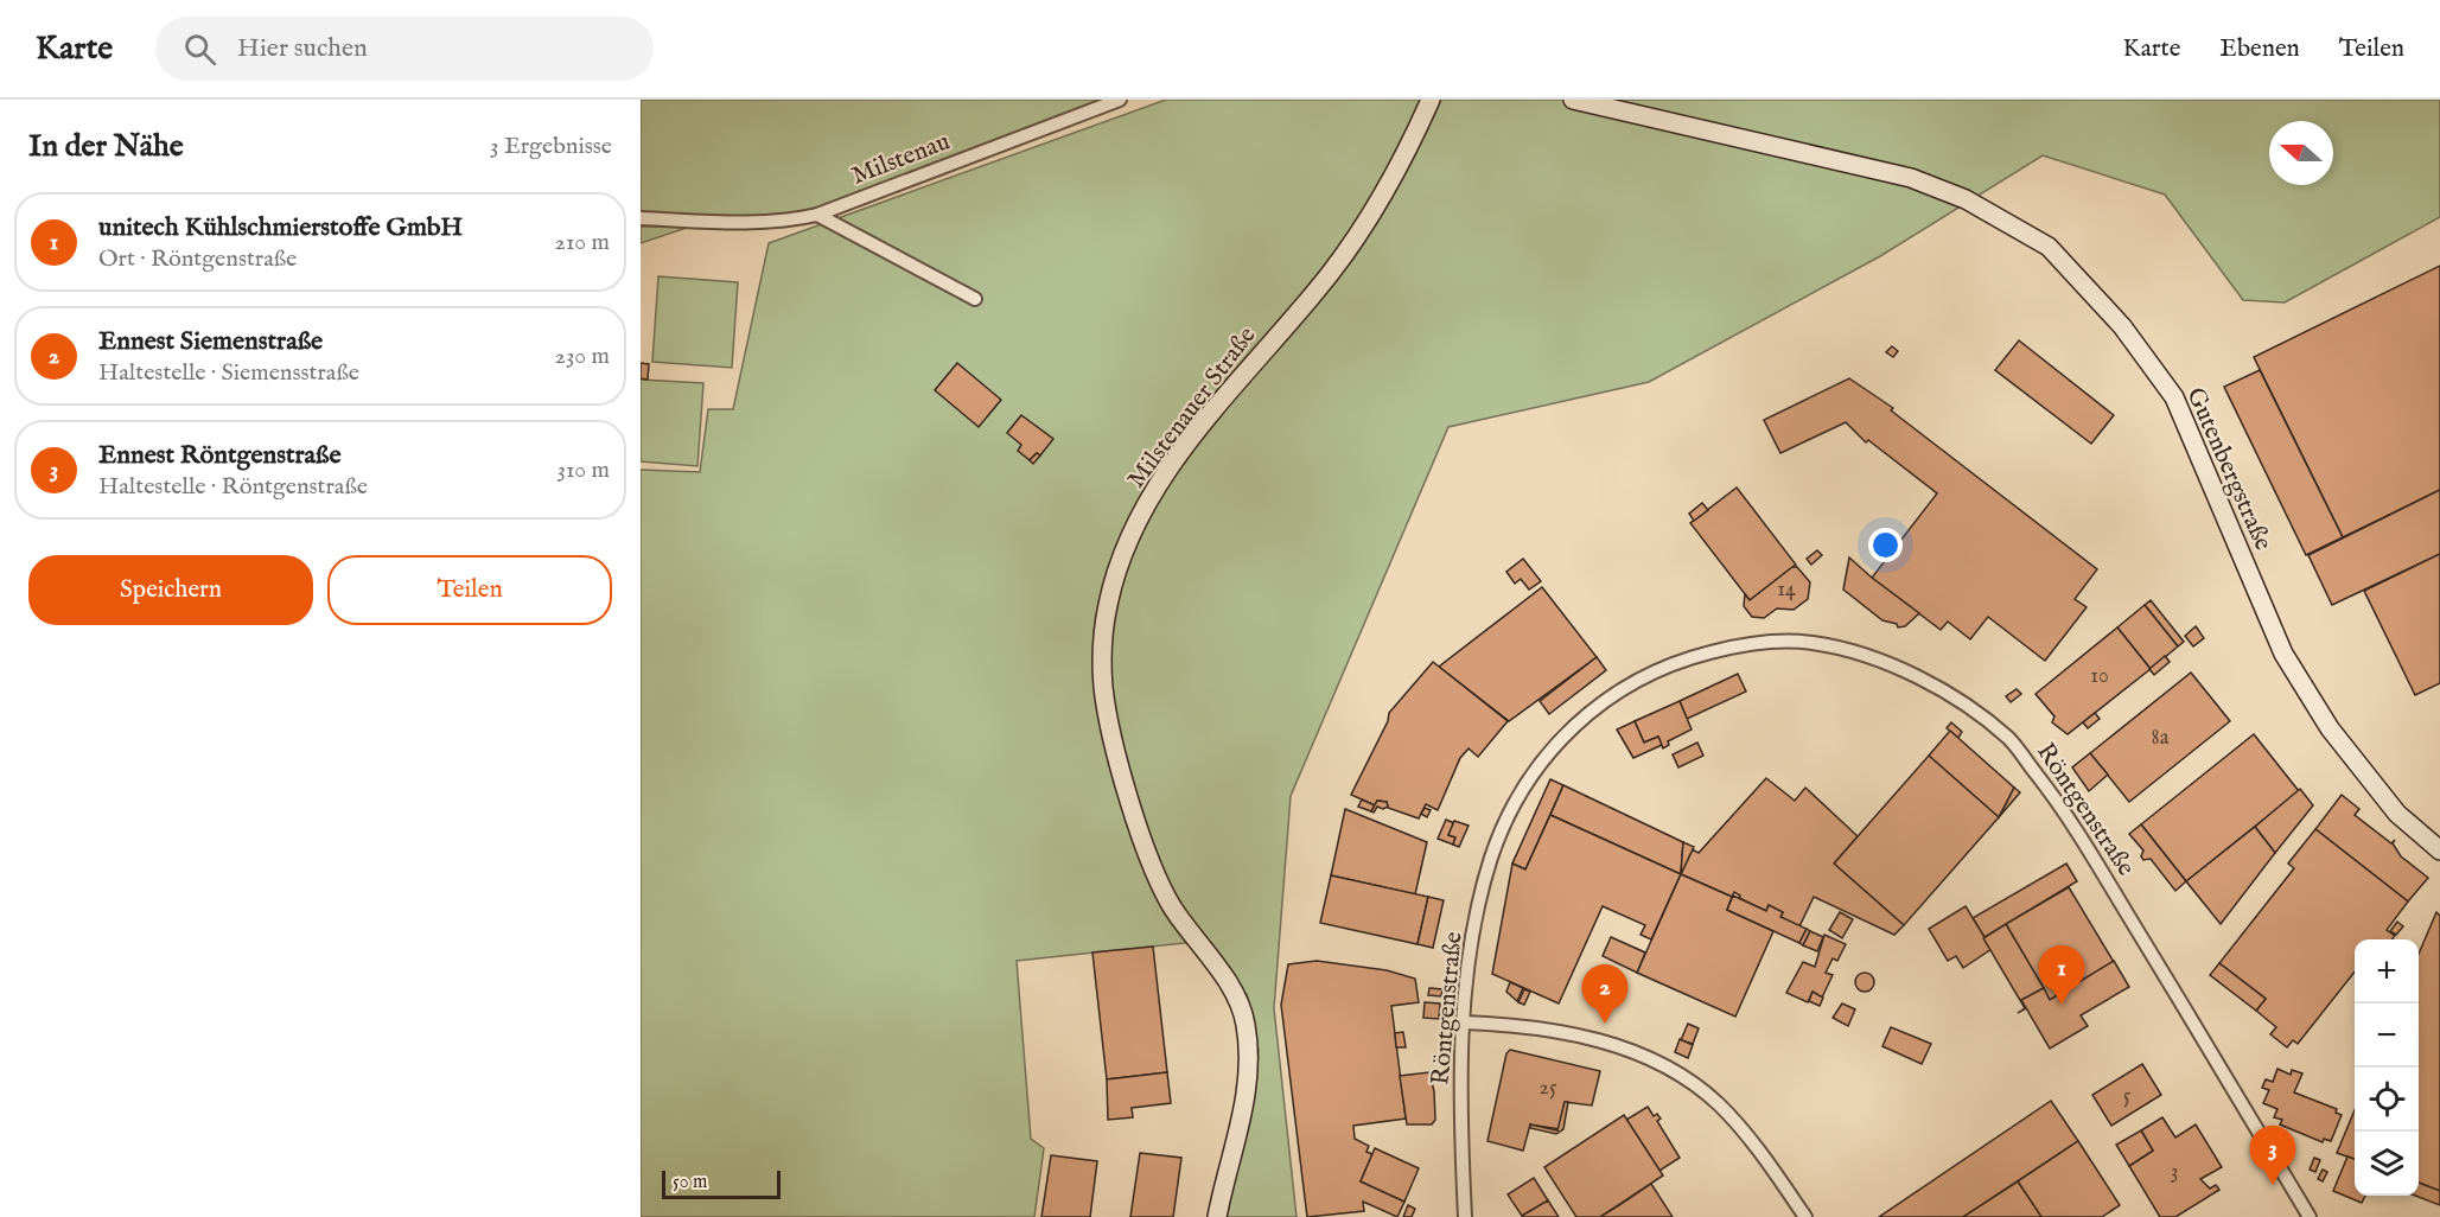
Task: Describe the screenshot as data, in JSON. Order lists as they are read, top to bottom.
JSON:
{
  "streets": {
    "street": [
      "Milstenau",
      "Milstenauer Straße",
      "Gutenbergstraße",
      "Röntgenstraße"
    ]
  },
  "house_numbers": [
    "14",
    "10",
    "8a",
    "25",
    "5",
    "3"
  ],
  "scale_bar": "50 m",
  "north": "left",
  "page": {
    "header": "Karte",
    "search": "Hier suchen",
    "nav": ["Karte", "Ebenen", "Teilen"],
    "heading": ["In der Nähe", "3 Ergebnisse"],
    "list": [
      {
        "mark": "1",
        "name": "unitech Kühlschmierstoffe GmbH",
        "note": "Ort · Röntgenstraße",
        "value": "210 m"
      },
      {
        "mark": "2",
        "name": "Ennest Siemenstraße",
        "note": "Haltestelle · Siemensstraße",
        "value": "230 m"
      },
      {
        "mark": "3",
        "name": "Ennest Röntgenstraße",
        "note": "Haltestelle · Röntgenstraße",
        "value": "310 m"
      }
    ],
    "buttons": ["Speichern", "Teilen"],
    "map_buttons": ["+", "−"],
    "pins": ["1", "2", "3"],
    "scale": "50 m"
  }
}
